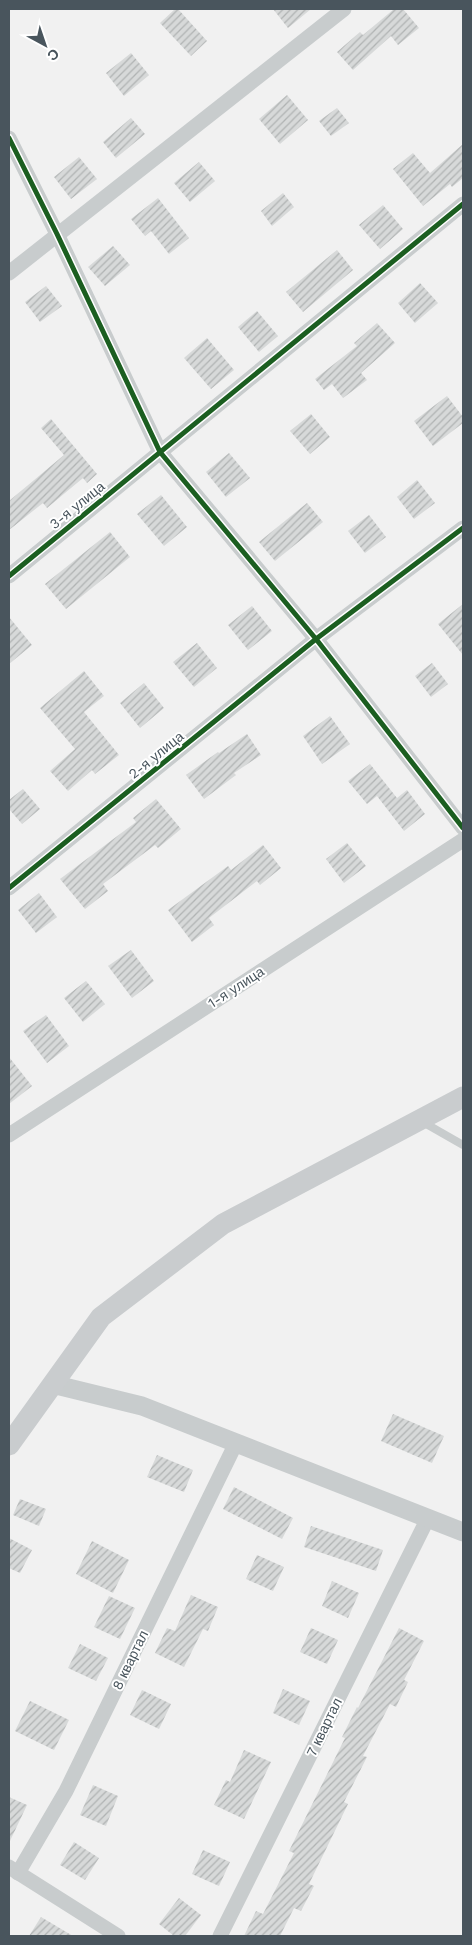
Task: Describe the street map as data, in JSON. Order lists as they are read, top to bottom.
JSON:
{
  "streets": {
    "street": [
      "3-я улица",
      "2-я улица",
      "1-я улица",
      "8 квартал",
      "7 квартал"
    ]
  },
  "north": "bottom right"
}
